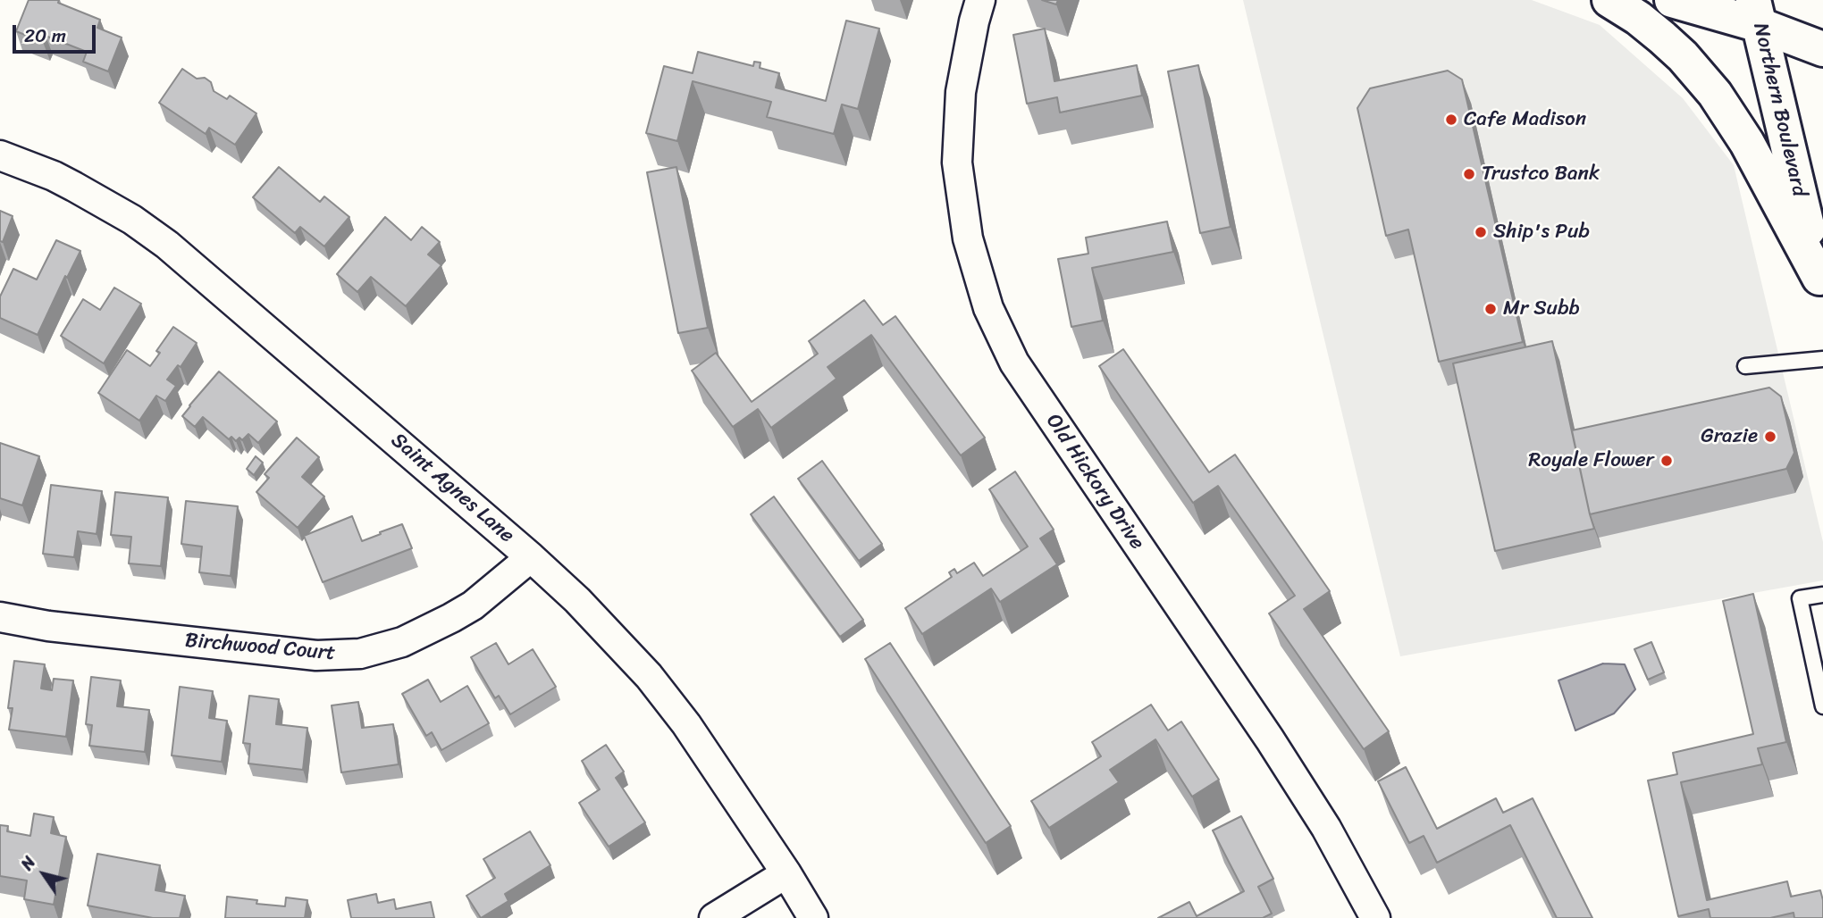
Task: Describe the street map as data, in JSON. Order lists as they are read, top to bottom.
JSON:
{
  "streets": {
    "main road": ["Northern Boulevard"],
    "street": ["Old Hickory Drive", "Saint Agnes Lane", "Birchwood Court"]
  },
  "crossings": [
    ["Saint Agnes Lane", "Birchwood Court"]
  ],
  "places": [
    "Cafe Madison",
    "Trustco Bank",
    "Ship's Pub",
    "Mr Subb",
    "Grazie",
    "Royale Flower"
  ],
  "scale_bar": "20 m",
  "north": "top left"
}
